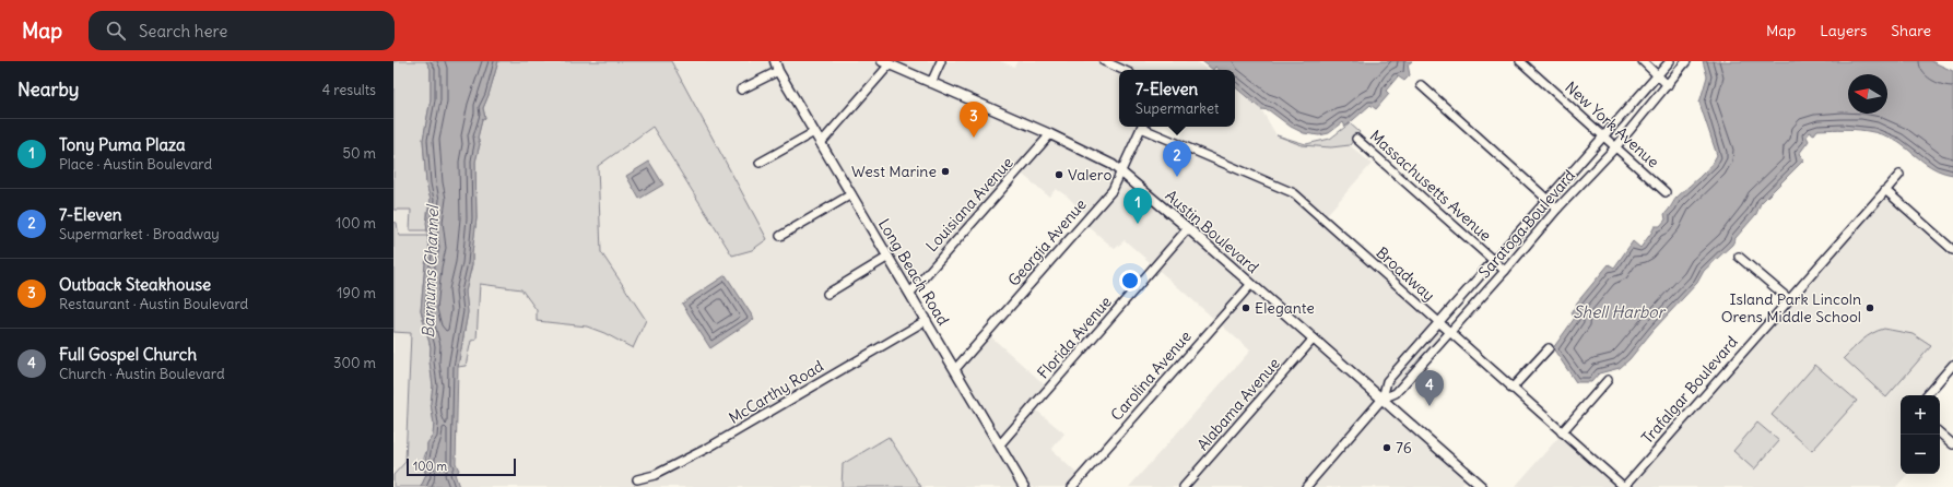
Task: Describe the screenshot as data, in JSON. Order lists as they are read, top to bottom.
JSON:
{
  "streets": {
    "main road": ["Austin Boulevard", "Long Beach Road"],
    "street": [
      "New York Avenue",
      "Massachusetts Avenue",
      "Louisiana Avenue",
      "Saratoga Boulevard",
      "Georgia Avenue",
      "Broadway",
      "Florida Avenue",
      "Carolina Avenue",
      "Trafalgar Boulevard",
      "McCarthy Road",
      "Alabama Avenue"
    ]
  },
  "crossings": [
    ["New York Avenue", "Saratoga Boulevard"],
    ["Massachusetts Avenue", "Saratoga Boulevard"],
    ["Louisiana Avenue", "Austin Boulevard"],
    ["Louisiana Avenue", "Long Beach Road"],
    ["Saratoga Boulevard", "Austin Boulevard"],
    ["Saratoga Boulevard", "Broadway"],
    ["Austin Boulevard", "Georgia Avenue"],
    ["Austin Boulevard", "Florida Avenue"],
    ["Austin Boulevard", "Carolina Avenue"],
    ["Austin Boulevard", "Alabama Avenue"],
    ["Georgia Avenue", "Long Beach Road"],
    ["Long Beach Road", "Florida Avenue"],
    ["Long Beach Road", "McCarthy Road"],
    ["Broadway", "Trafalgar Boulevard"]
  ],
  "water": ["Barnums Channel", "Shell Harbor"],
  "places": [
    "West Marine",
    "Valero",
    "Elegante",
    "Island Park Lincoln Orens Middle School",
    "76"
  ],
  "scale_bar": "100 m",
  "north": "left",
  "page": {
    "header": "Map",
    "search": "Search here",
    "nav": ["Map", "Layers", "Share"],
    "heading": ["Nearby", "4 results"],
    "popup": ["7-Eleven", "Supermarket"],
    "pins": [
      "3",
      "2",
      "1",
      "4"
    ],
    "list": [
      {
        "mark": "1",
        "name": "Tony Puma Plaza",
        "note": "Place · Austin Boulevard",
        "value": "50 m"
      },
      {
        "mark": "2",
        "name": "7-Eleven",
        "note": "Supermarket · Broadway",
        "value": "100 m"
      },
      {
        "mark": "3",
        "name": "Outback Steakhouse",
        "note": "Restaurant · Austin Boulevard",
        "value": "190 m"
      },
      {
        "mark": "4",
        "name": "Full Gospel Church",
        "note": "Church · Austin Boulevard",
        "value": "300 m"
      }
    ],
    "map_buttons": ["+", "−"],
    "scale": "100 m"
  }
}
